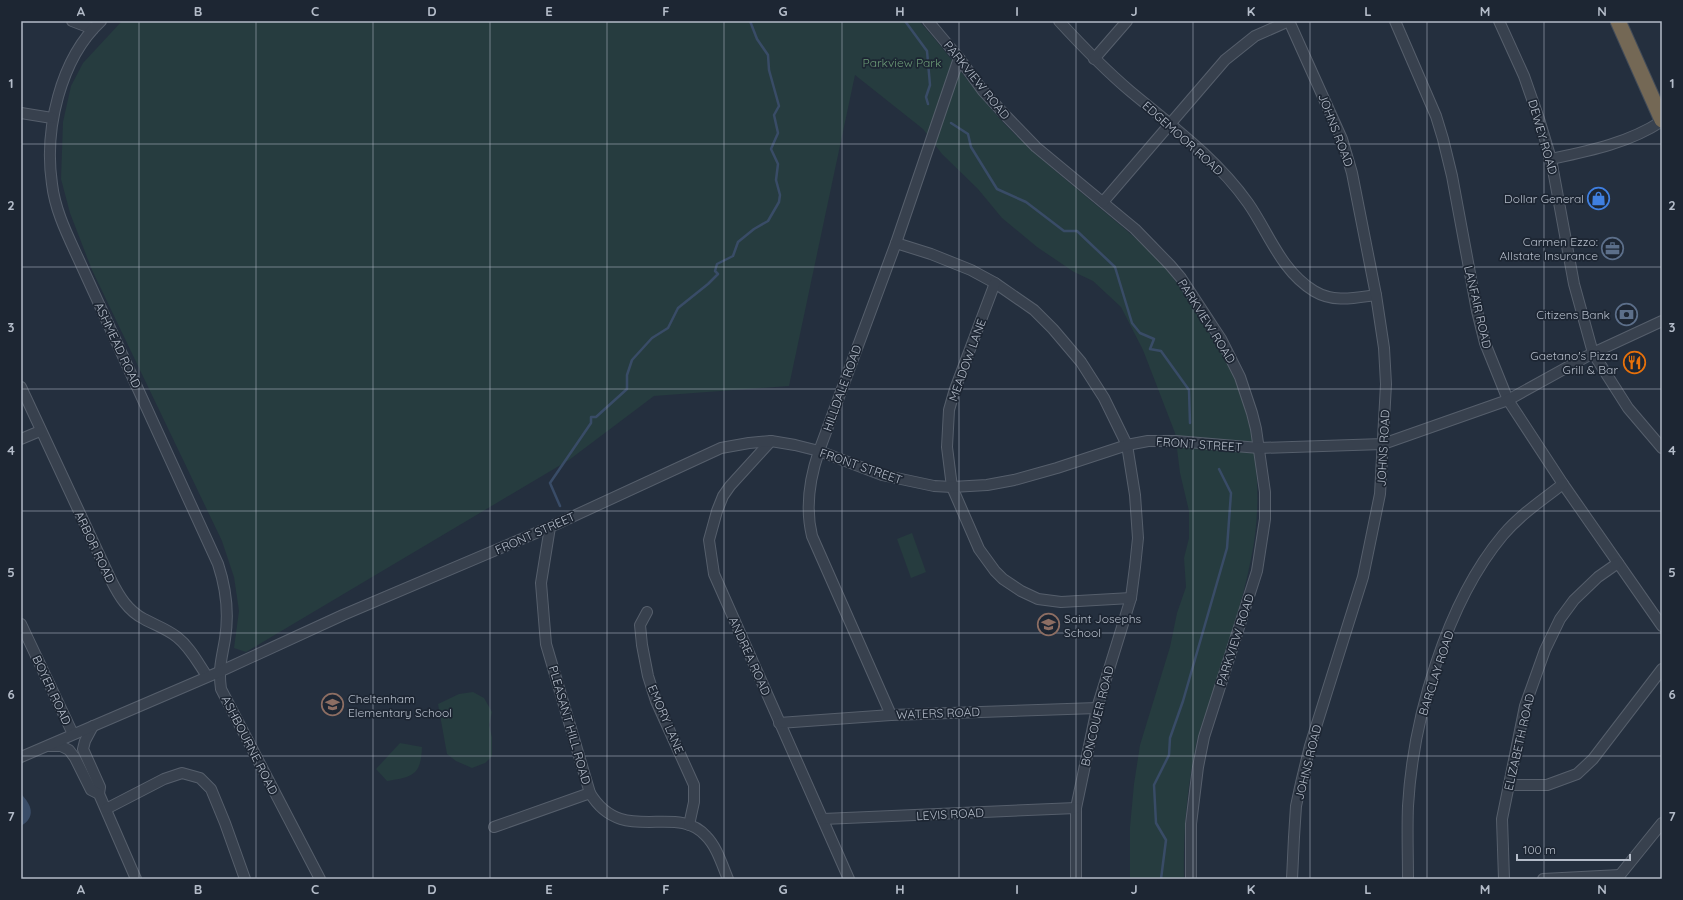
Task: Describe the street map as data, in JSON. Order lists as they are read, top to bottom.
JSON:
{
  "streets": {
    "street": [
      "PARKVIEW ROAD",
      "JOHNS ROAD",
      "DEWEY ROAD",
      "EDGEMOOR ROAD",
      "LANFAIR ROAD",
      "ASHMEAD ROAD",
      "MEADOW LANE",
      "HILLDALE ROAD",
      "FRONT STREET",
      "ARBOR ROAD",
      "ANDREA ROAD",
      "BARCLAY ROAD",
      "BOYER ROAD",
      "WATERS ROAD",
      "BONCOUER ROAD",
      "EMORY LANE",
      "PLEASANT HILL ROAD",
      "ELIZABETH ROAD",
      "ASHBOURNE ROAD",
      "LEVIS ROAD"
    ]
  },
  "crossings": [
    ["PARKVIEW ROAD", "HILLDALE ROAD"],
    ["PARKVIEW ROAD", "FRONT STREET"],
    ["JOHNS ROAD", "EDGEMOOR ROAD"],
    ["JOHNS ROAD", "FRONT STREET"],
    ["DEWEY ROAD", "FRONT STREET"],
    ["LANFAIR ROAD", "FRONT STREET"],
    ["LANFAIR ROAD", "BARCLAY ROAD"],
    ["LANFAIR ROAD", "ELIZABETH ROAD"],
    ["ASHMEAD ROAD", "FRONT STREET"],
    ["ASHMEAD ROAD", "ASHBOURNE ROAD"],
    ["MEADOW LANE", "FRONT STREET"],
    ["MEADOW LANE", "BONCOUER ROAD"],
    ["HILLDALE ROAD", "FRONT STREET"],
    ["HILLDALE ROAD", "WATERS ROAD"],
    ["HILLDALE ROAD", "BONCOUER ROAD"],
    ["FRONT STREET", "ANDREA ROAD"],
    ["FRONT STREET", "BONCOUER ROAD"],
    ["FRONT STREET", "PLEASANT HILL ROAD"],
    ["FRONT STREET", "ASHBOURNE ROAD"],
    ["ANDREA ROAD", "WATERS ROAD"],
    ["ANDREA ROAD", "LEVIS ROAD"],
    ["WATERS ROAD", "BONCOUER ROAD"],
    ["BONCOUER ROAD", "LEVIS ROAD"],
    ["EMORY LANE", "PLEASANT HILL ROAD"]
  ],
  "parks": ["Parkview Park"],
  "places": {
    "shop": ["Dollar General"],
    "office": ["Carmen Ezzo: Allstate Insurance"],
    "bank": ["Citizens Bank"],
    "restaurant": ["Gaetano's Pizza Grill & Bar"],
    "school or university": ["Saint Josephs School", "Cheltenham Elementary School"]
  },
  "scale_bar": "100 m",
  "grid": {
    "columns": [
      "A",
      "B",
      "C",
      "D",
      "E",
      "F",
      "G",
      "H",
      "I",
      "J",
      "K",
      "L",
      "M",
      "N"
    ],
    "rows": [
      "1",
      "2",
      "3",
      "4",
      "5",
      "6",
      "7"
    ]
  }
}
